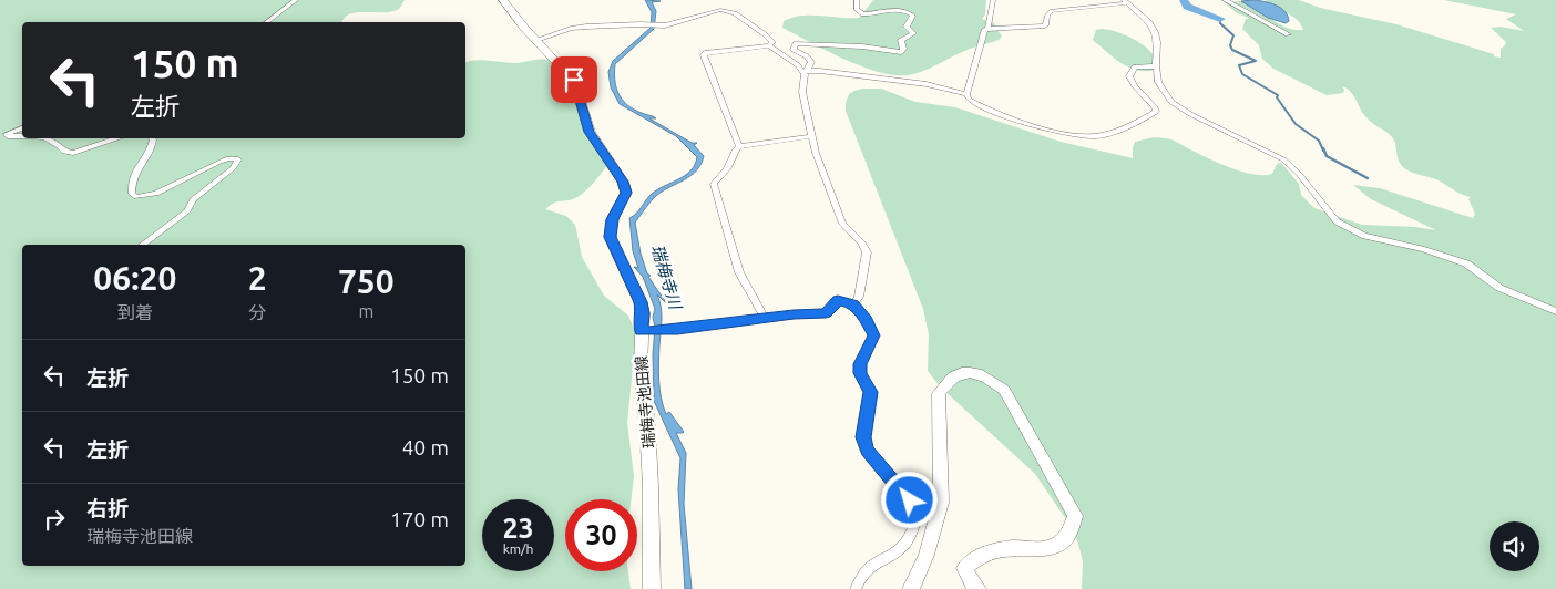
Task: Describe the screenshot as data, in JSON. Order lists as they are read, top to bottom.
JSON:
{
  "streets": {
    "main road": ["瑞梅寺池田線"]
  },
  "water": ["瑞梅寺川"],
  "page": {
    "turn": ["150 m", "左折"],
    "eta": [
      "06:20",
      "到着",
      "2",
      "分",
      "750",
      "m"
    ],
    "list": [
      {
        "name": "左折",
        "value": "150 m"
      },
      {
        "name": "左折",
        "value": "40 m"
      },
      {
        "name": "右折",
        "note": "瑞梅寺池田線",
        "value": "170 m"
      }
    ],
    "speed": "23 km/h",
    "limit": "30"
  }
}
